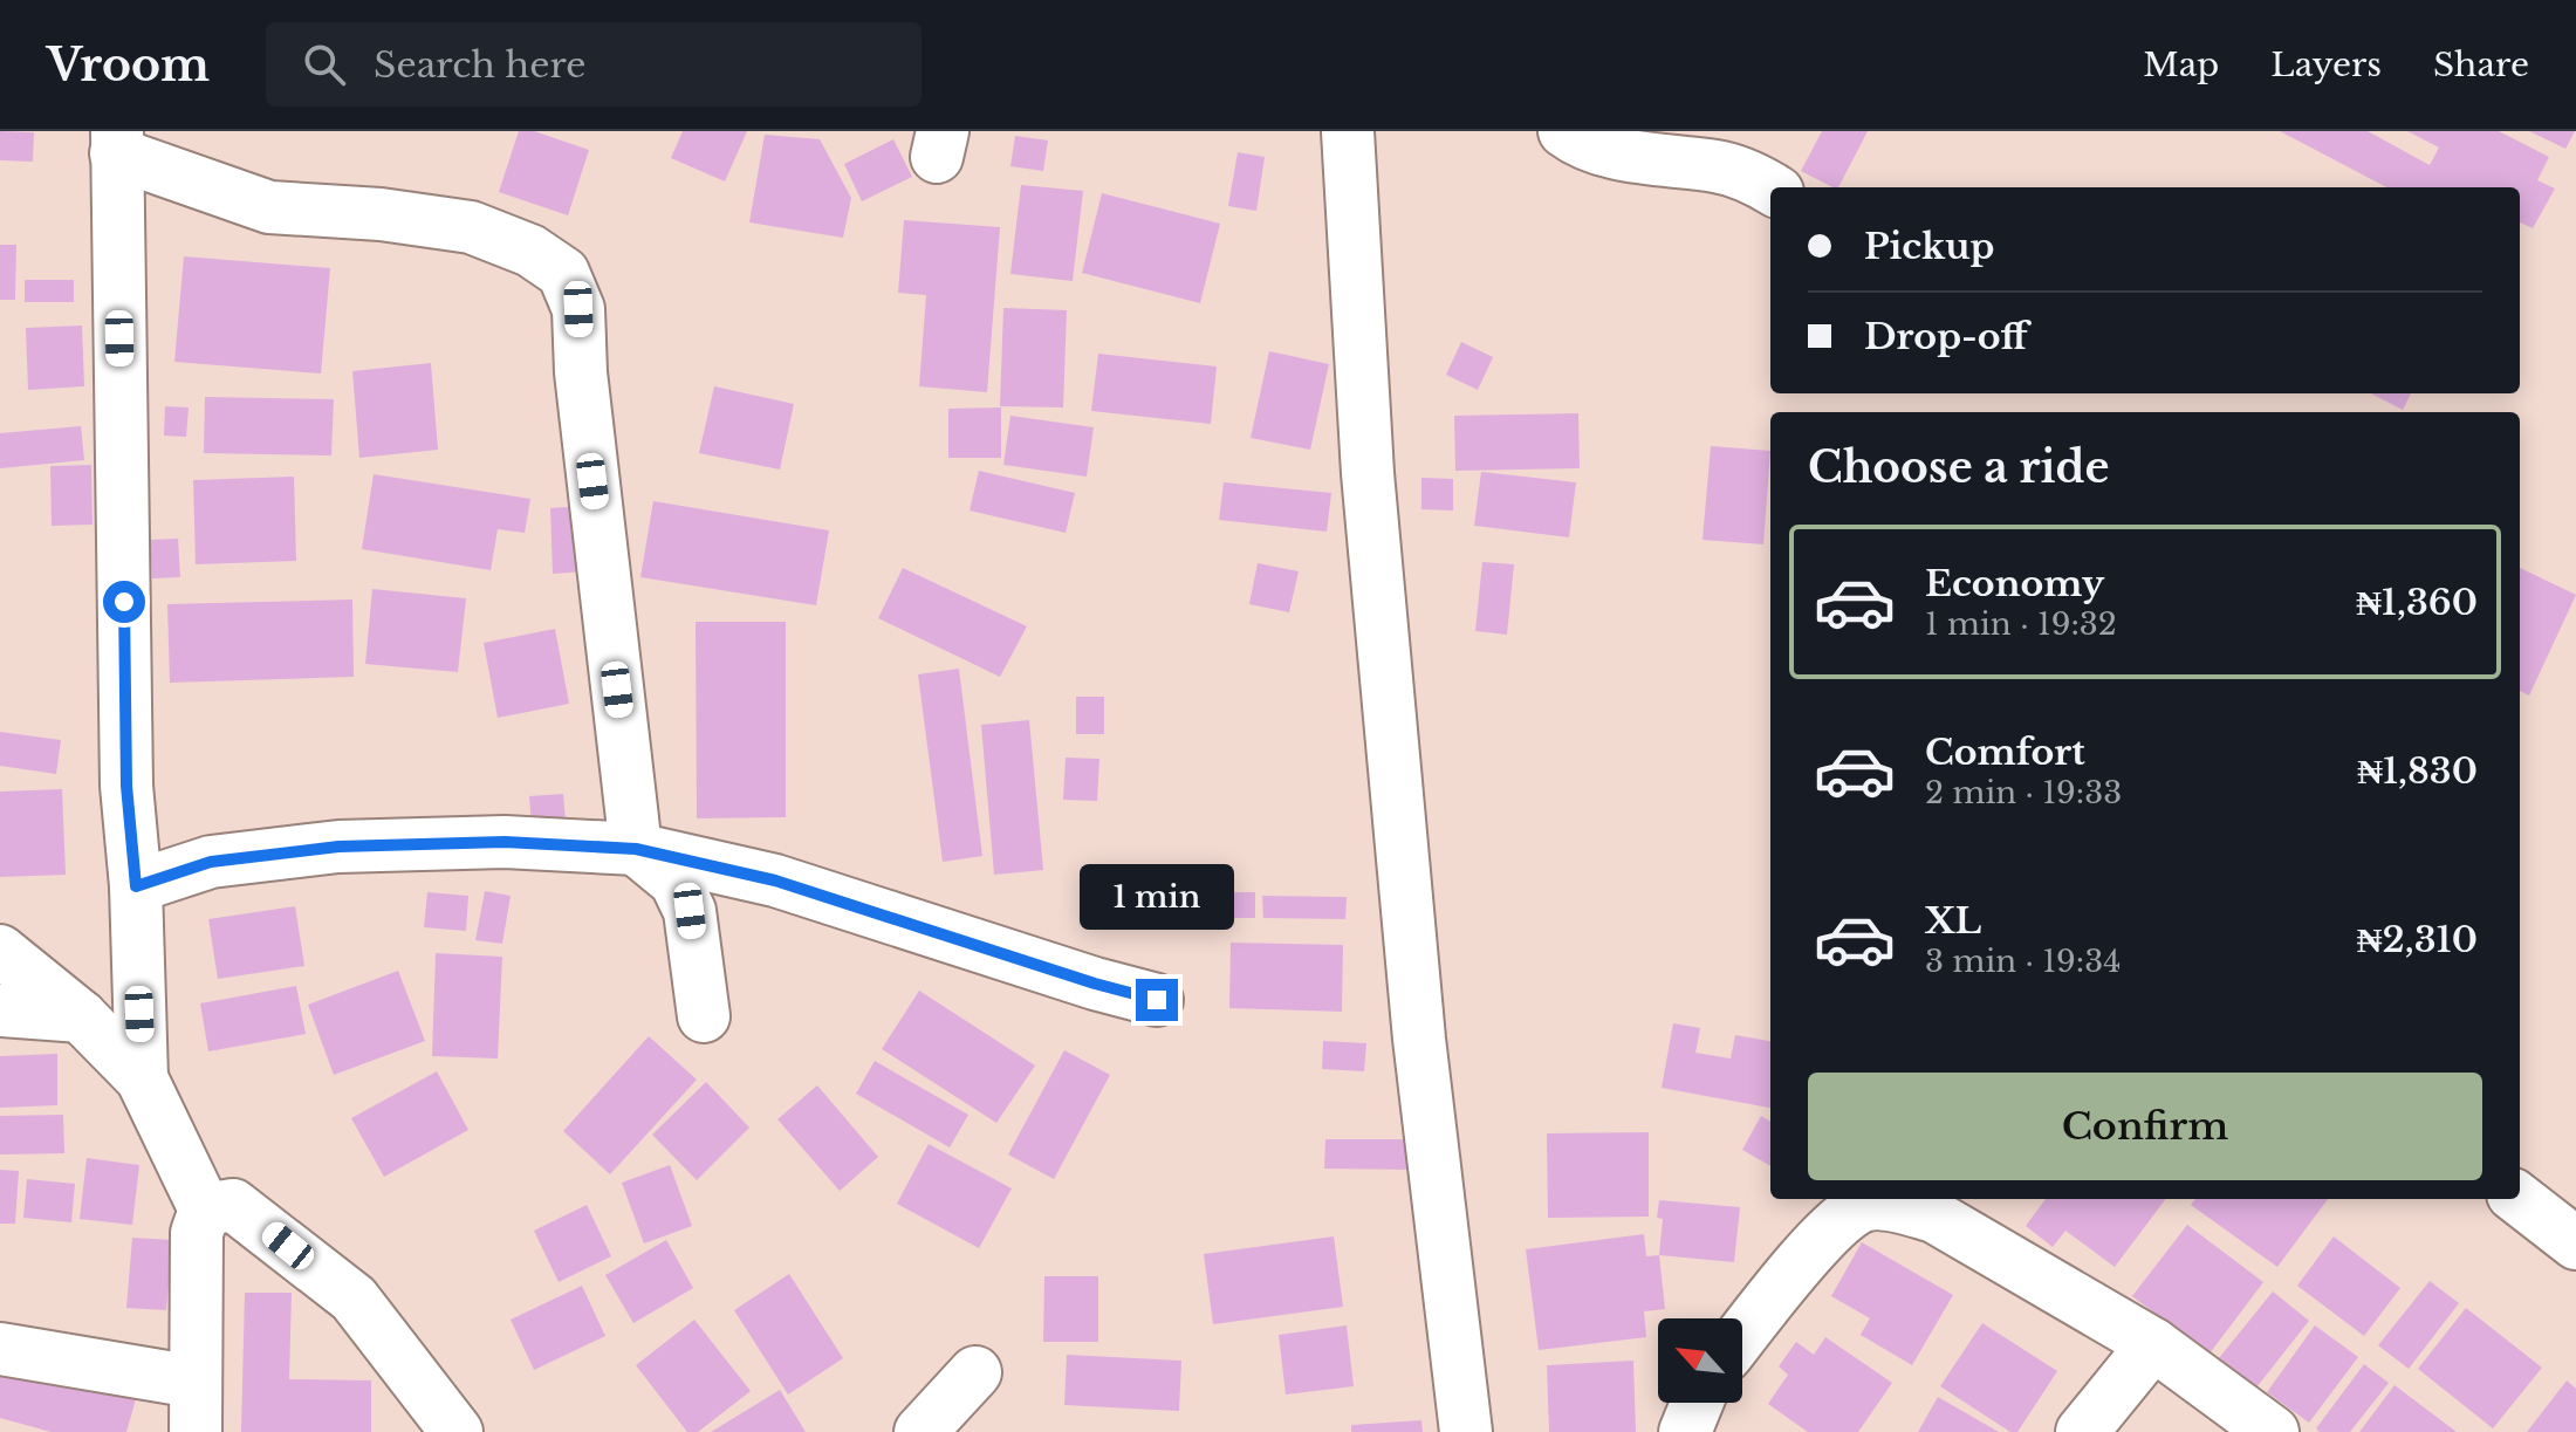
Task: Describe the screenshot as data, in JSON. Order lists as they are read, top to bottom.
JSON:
{
  "north": "top left",
  "page": {
    "header": "Vroom",
    "search": "Search here",
    "nav": ["Map", "Layers", "Share"],
    "banner": ["Pickup", "Drop-off"],
    "heading": "Choose a ride",
    "list": [
      {
        "name": "Economy",
        "note": "1 min · 19:32",
        "value": "₦1,360"
      },
      {
        "name": "Comfort",
        "note": "2 min · 19:33",
        "value": "₦1,830"
      },
      {
        "name": "XL",
        "note": "3 min · 19:34",
        "value": "₦2,310"
      }
    ],
    "bubble": "1 min",
    "buttons": "Confirm"
  }
}
